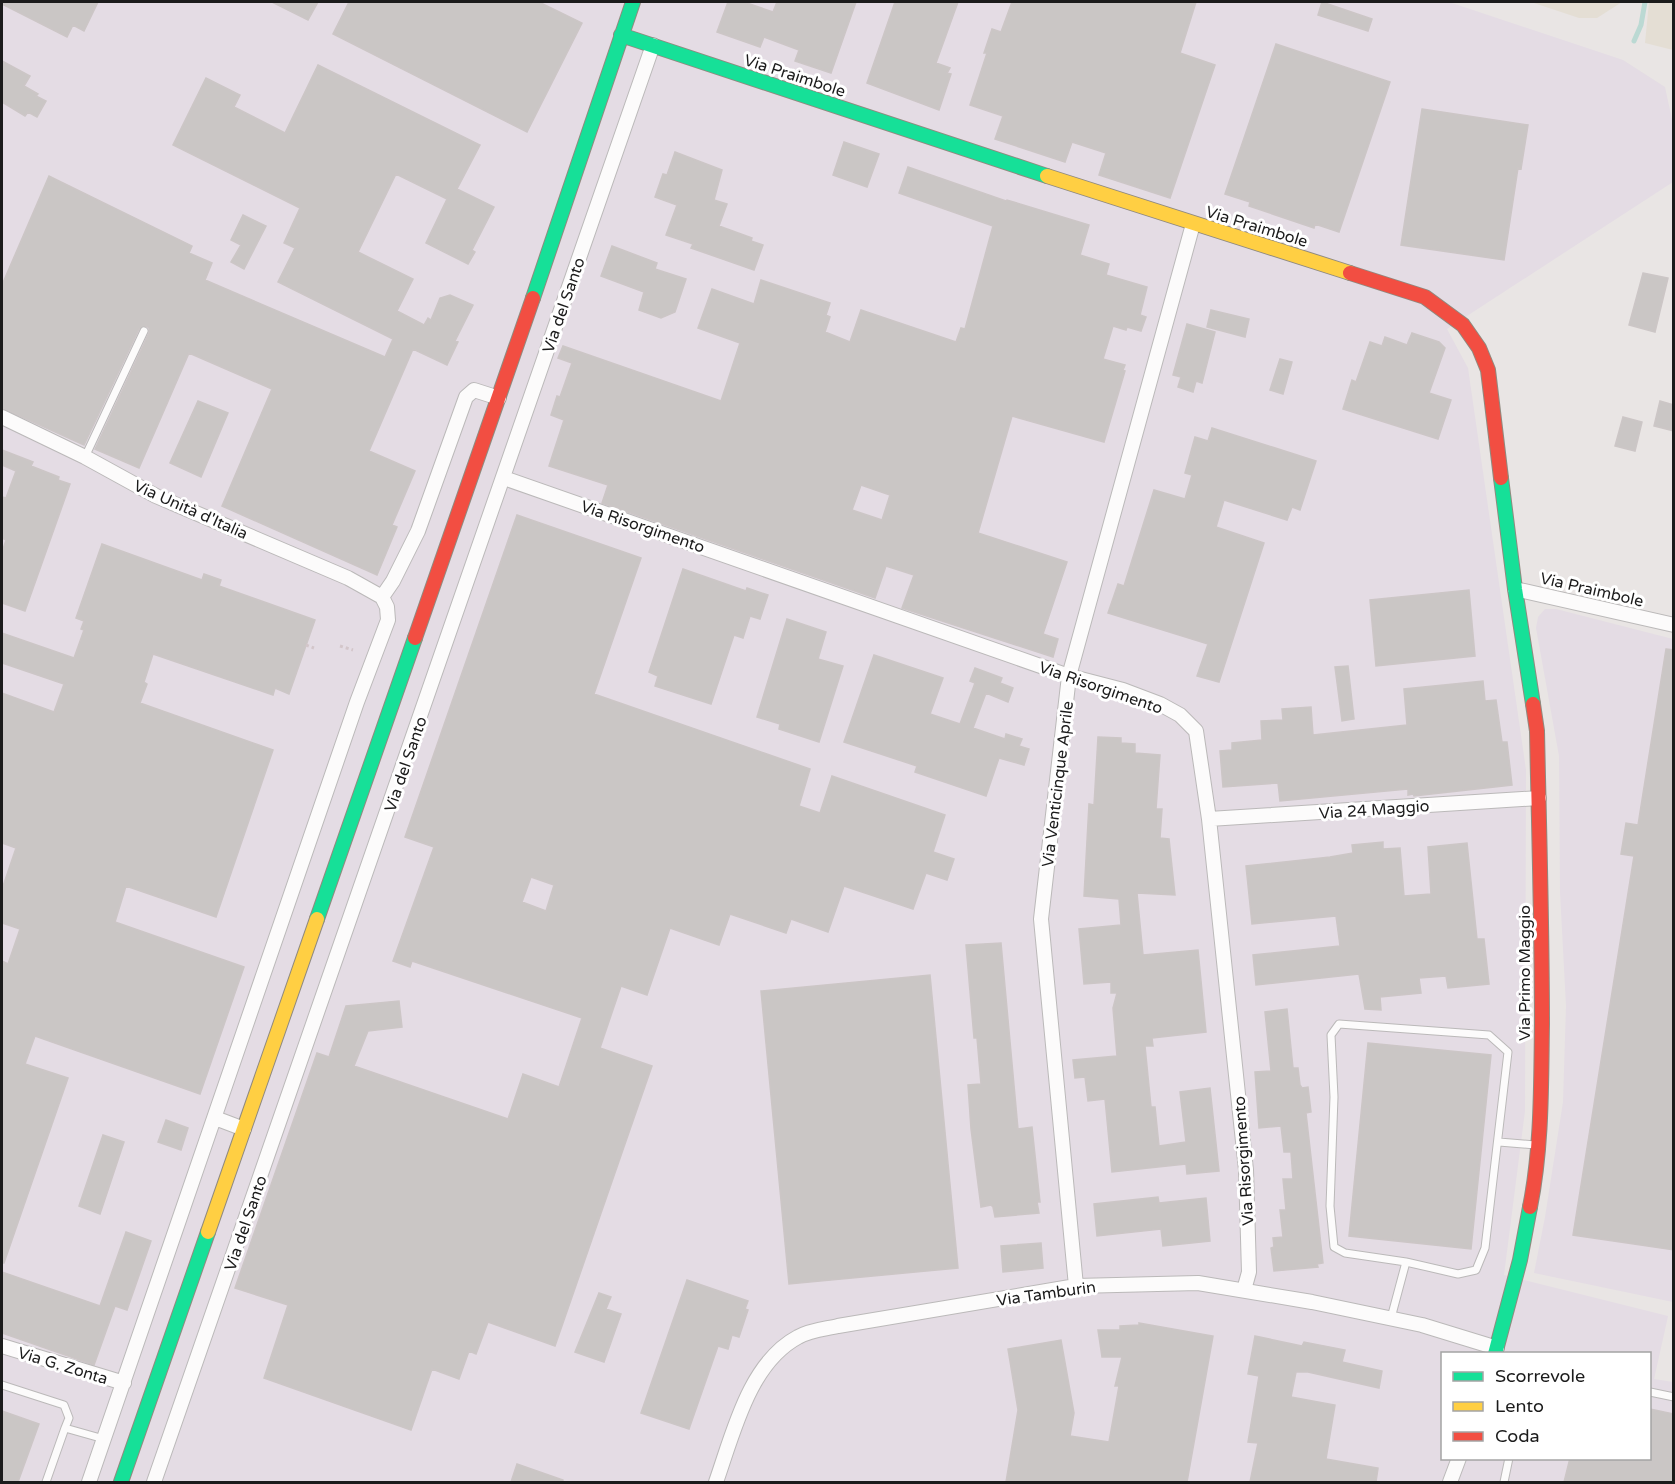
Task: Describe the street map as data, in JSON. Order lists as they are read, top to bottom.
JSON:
{
  "streets": {
    "street": [
      "Via Praimbole",
      "Via del Santo",
      "Via Unità d'Italia",
      "Via Risorgimento",
      "Via Venticinque Aprile",
      "Via 24 Maggio",
      "Via Primo Maggio",
      "Via Tamburin",
      "Via G. Zonta"
    ]
  },
  "crossings": [
    ["Via Praimbole", "Via del Santo"],
    ["Via Praimbole", "Via Venticinque Aprile"],
    ["Via Praimbole", "Via Primo Maggio"],
    ["Via del Santo", "Via Risorgimento"],
    ["Via Risorgimento", "Via Venticinque Aprile"],
    ["Via Risorgimento", "Via 24 Maggio"],
    ["Via Risorgimento", "Via Tamburin"],
    ["Via Venticinque Aprile", "Via Tamburin"],
    ["Via 24 Maggio", "Via Primo Maggio"],
    ["Via Primo Maggio", "Via Tamburin"]
  ],
  "legend": ["Scorrevole", "Lento", "Coda"]
}
